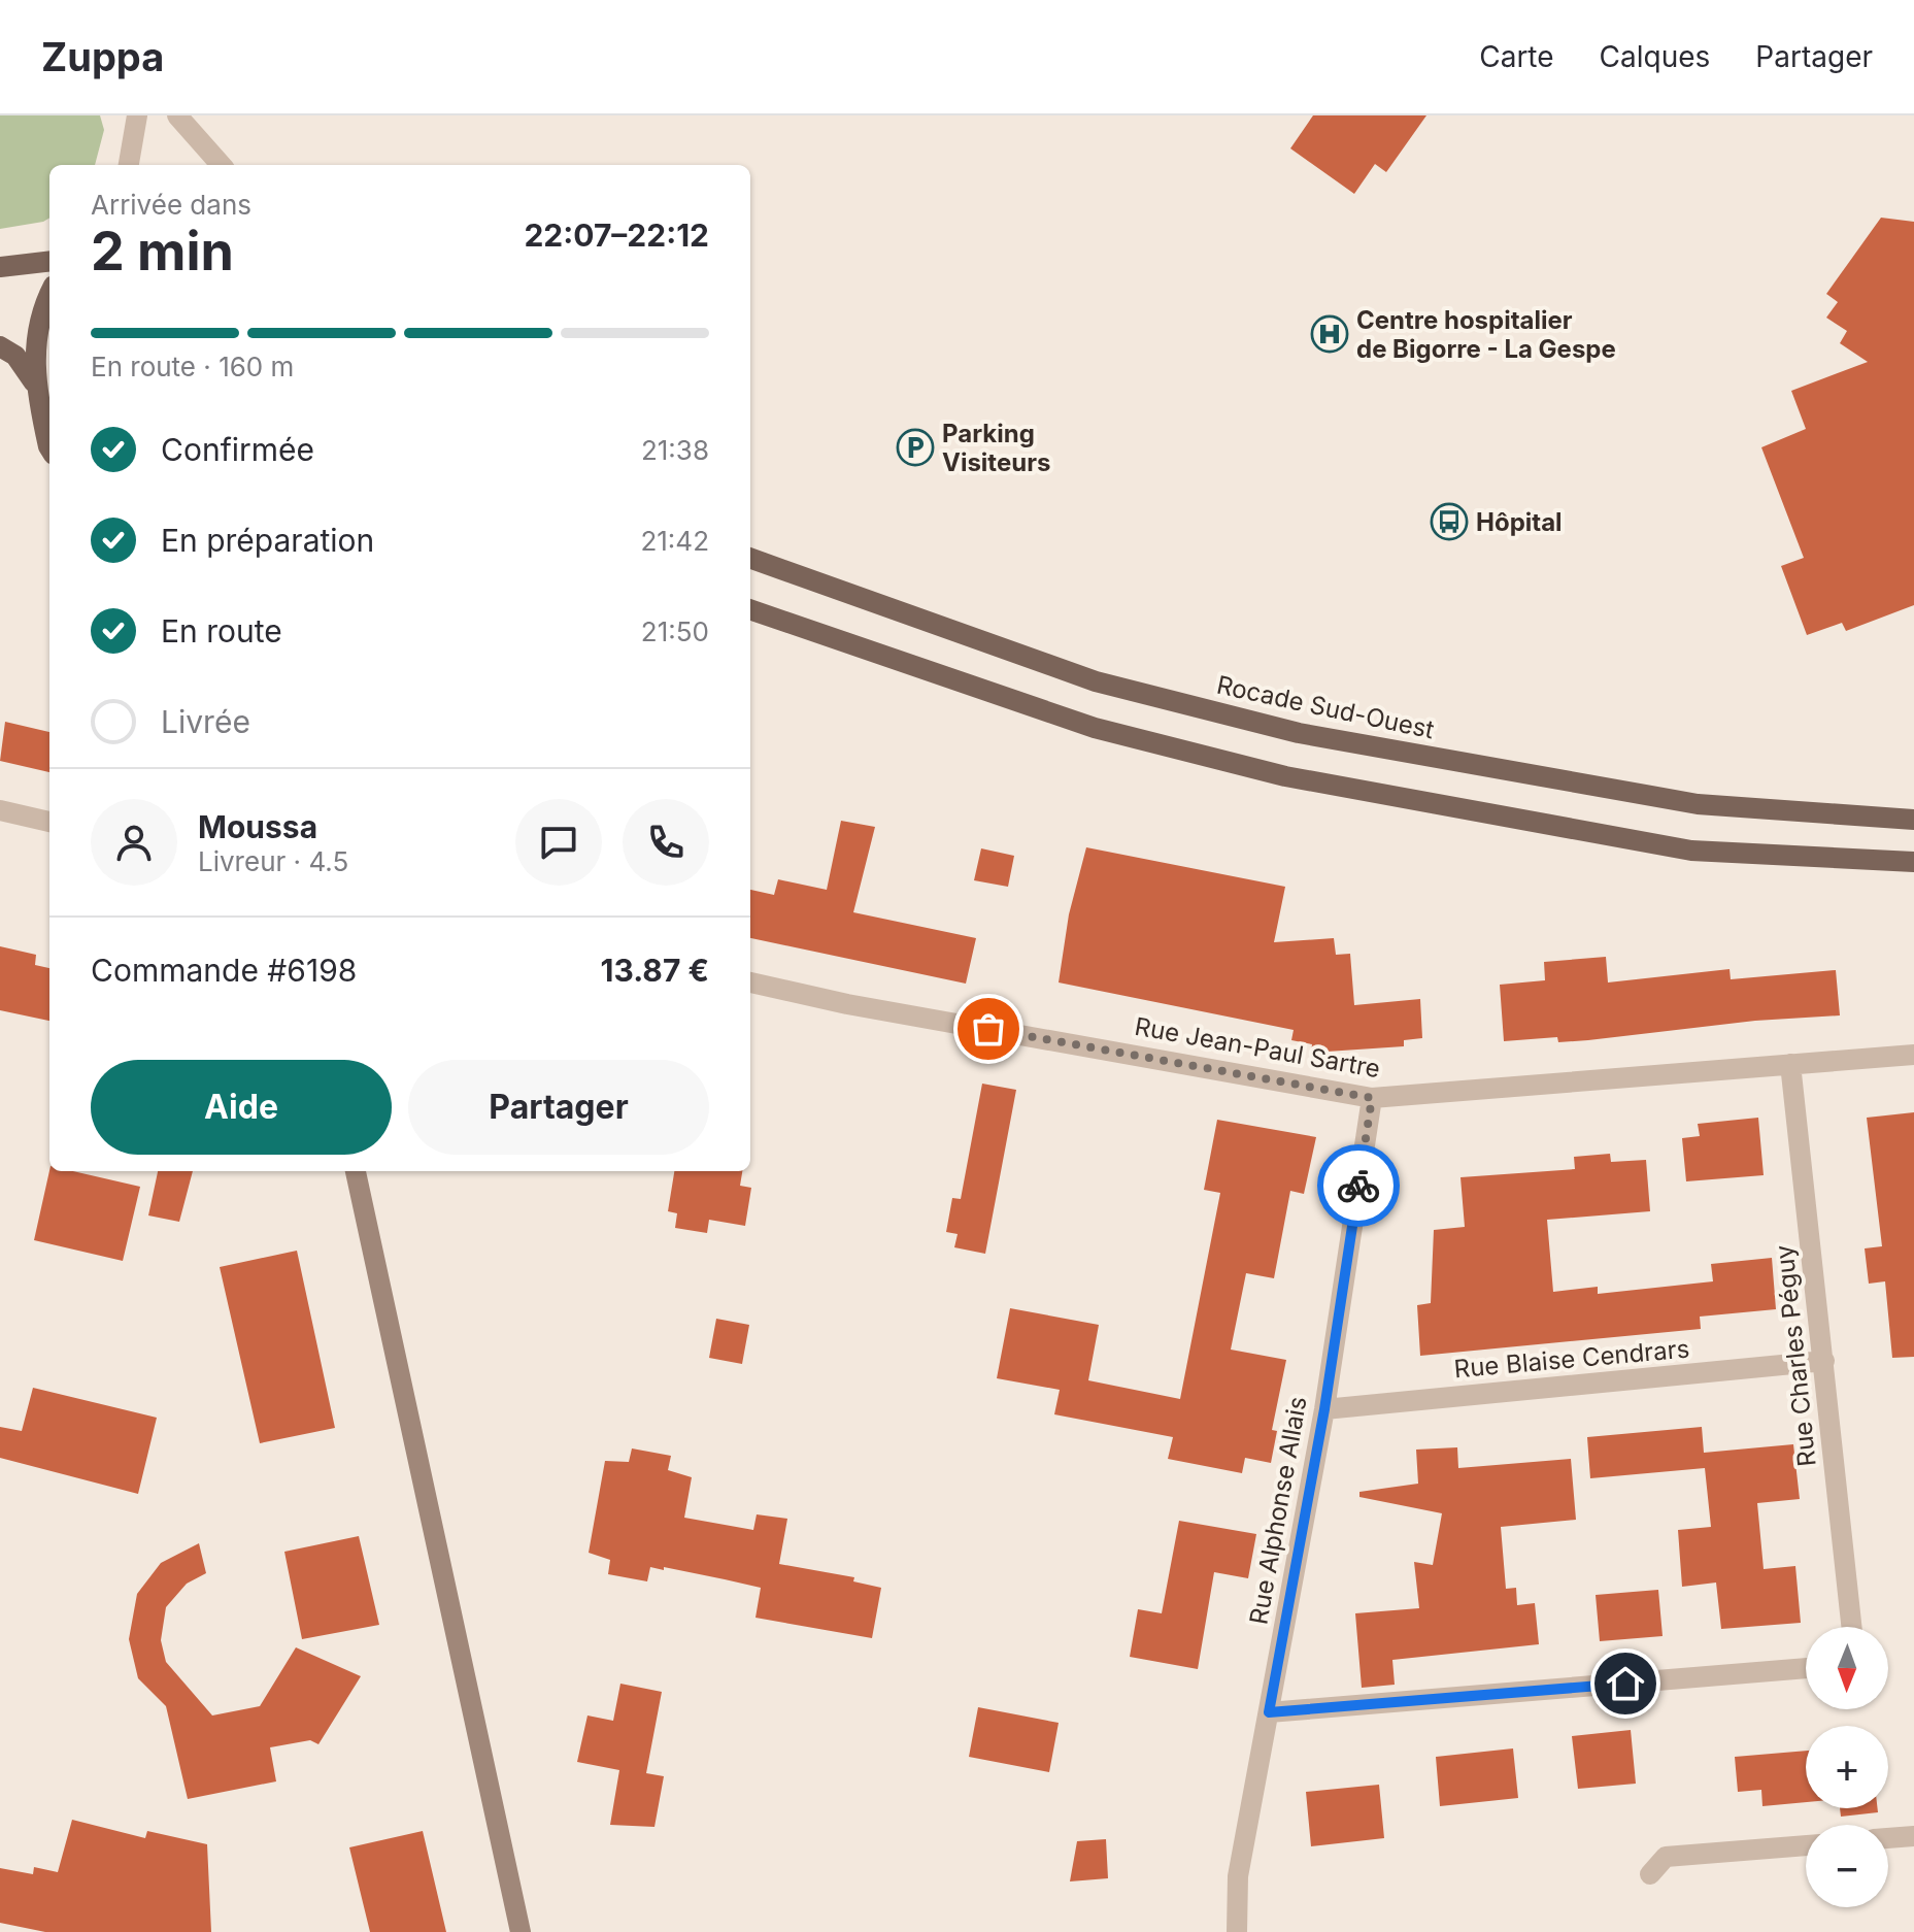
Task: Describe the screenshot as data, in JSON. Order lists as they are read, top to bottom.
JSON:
{
  "streets": {
    "main road": ["Rocade Sud-Ouest"],
    "street": [
      "Rue Jean-Paul Sartre",
      "Rue Charles Péguy",
      "Rue Blaise Cendrars",
      "Rue Alphonse Allais"
    ]
  },
  "crossings": [
    ["Rue Jean-Paul Sartre", "Rue Charles Péguy"],
    ["Rue Jean-Paul Sartre", "Rue Alphonse Allais"],
    ["Rue Charles Péguy", "Rue Blaise Cendrars"],
    ["Rue Blaise Cendrars", "Rue Alphonse Allais"]
  ],
  "places": {
    "hospital": ["Centre hospitalier de Bigorre - La Gespe"],
    "parking": ["Parking Visiteurs"],
    "bus stop": ["Hôpital"]
  },
  "north": "bottom",
  "page": {
    "header": "Zuppa",
    "nav": ["Carte", "Calques", "Partager"],
    "heading": ["2 min", "Arrivée dans", "22:07–22:12"],
    "panel": [
      "Moussa",
      "Livreur · 4.5",
      "Commande #6198",
      "13.87 €"
    ],
    "bar": "En route · 160 m",
    "list": [
      ["Confirmée", "21:38"],
      ["En préparation", "21:42"],
      ["En route", "21:50"],
      "Livrée"
    ],
    "buttons": ["Aide", "Partager"],
    "map_buttons": ["+", "−"]
  }
}
